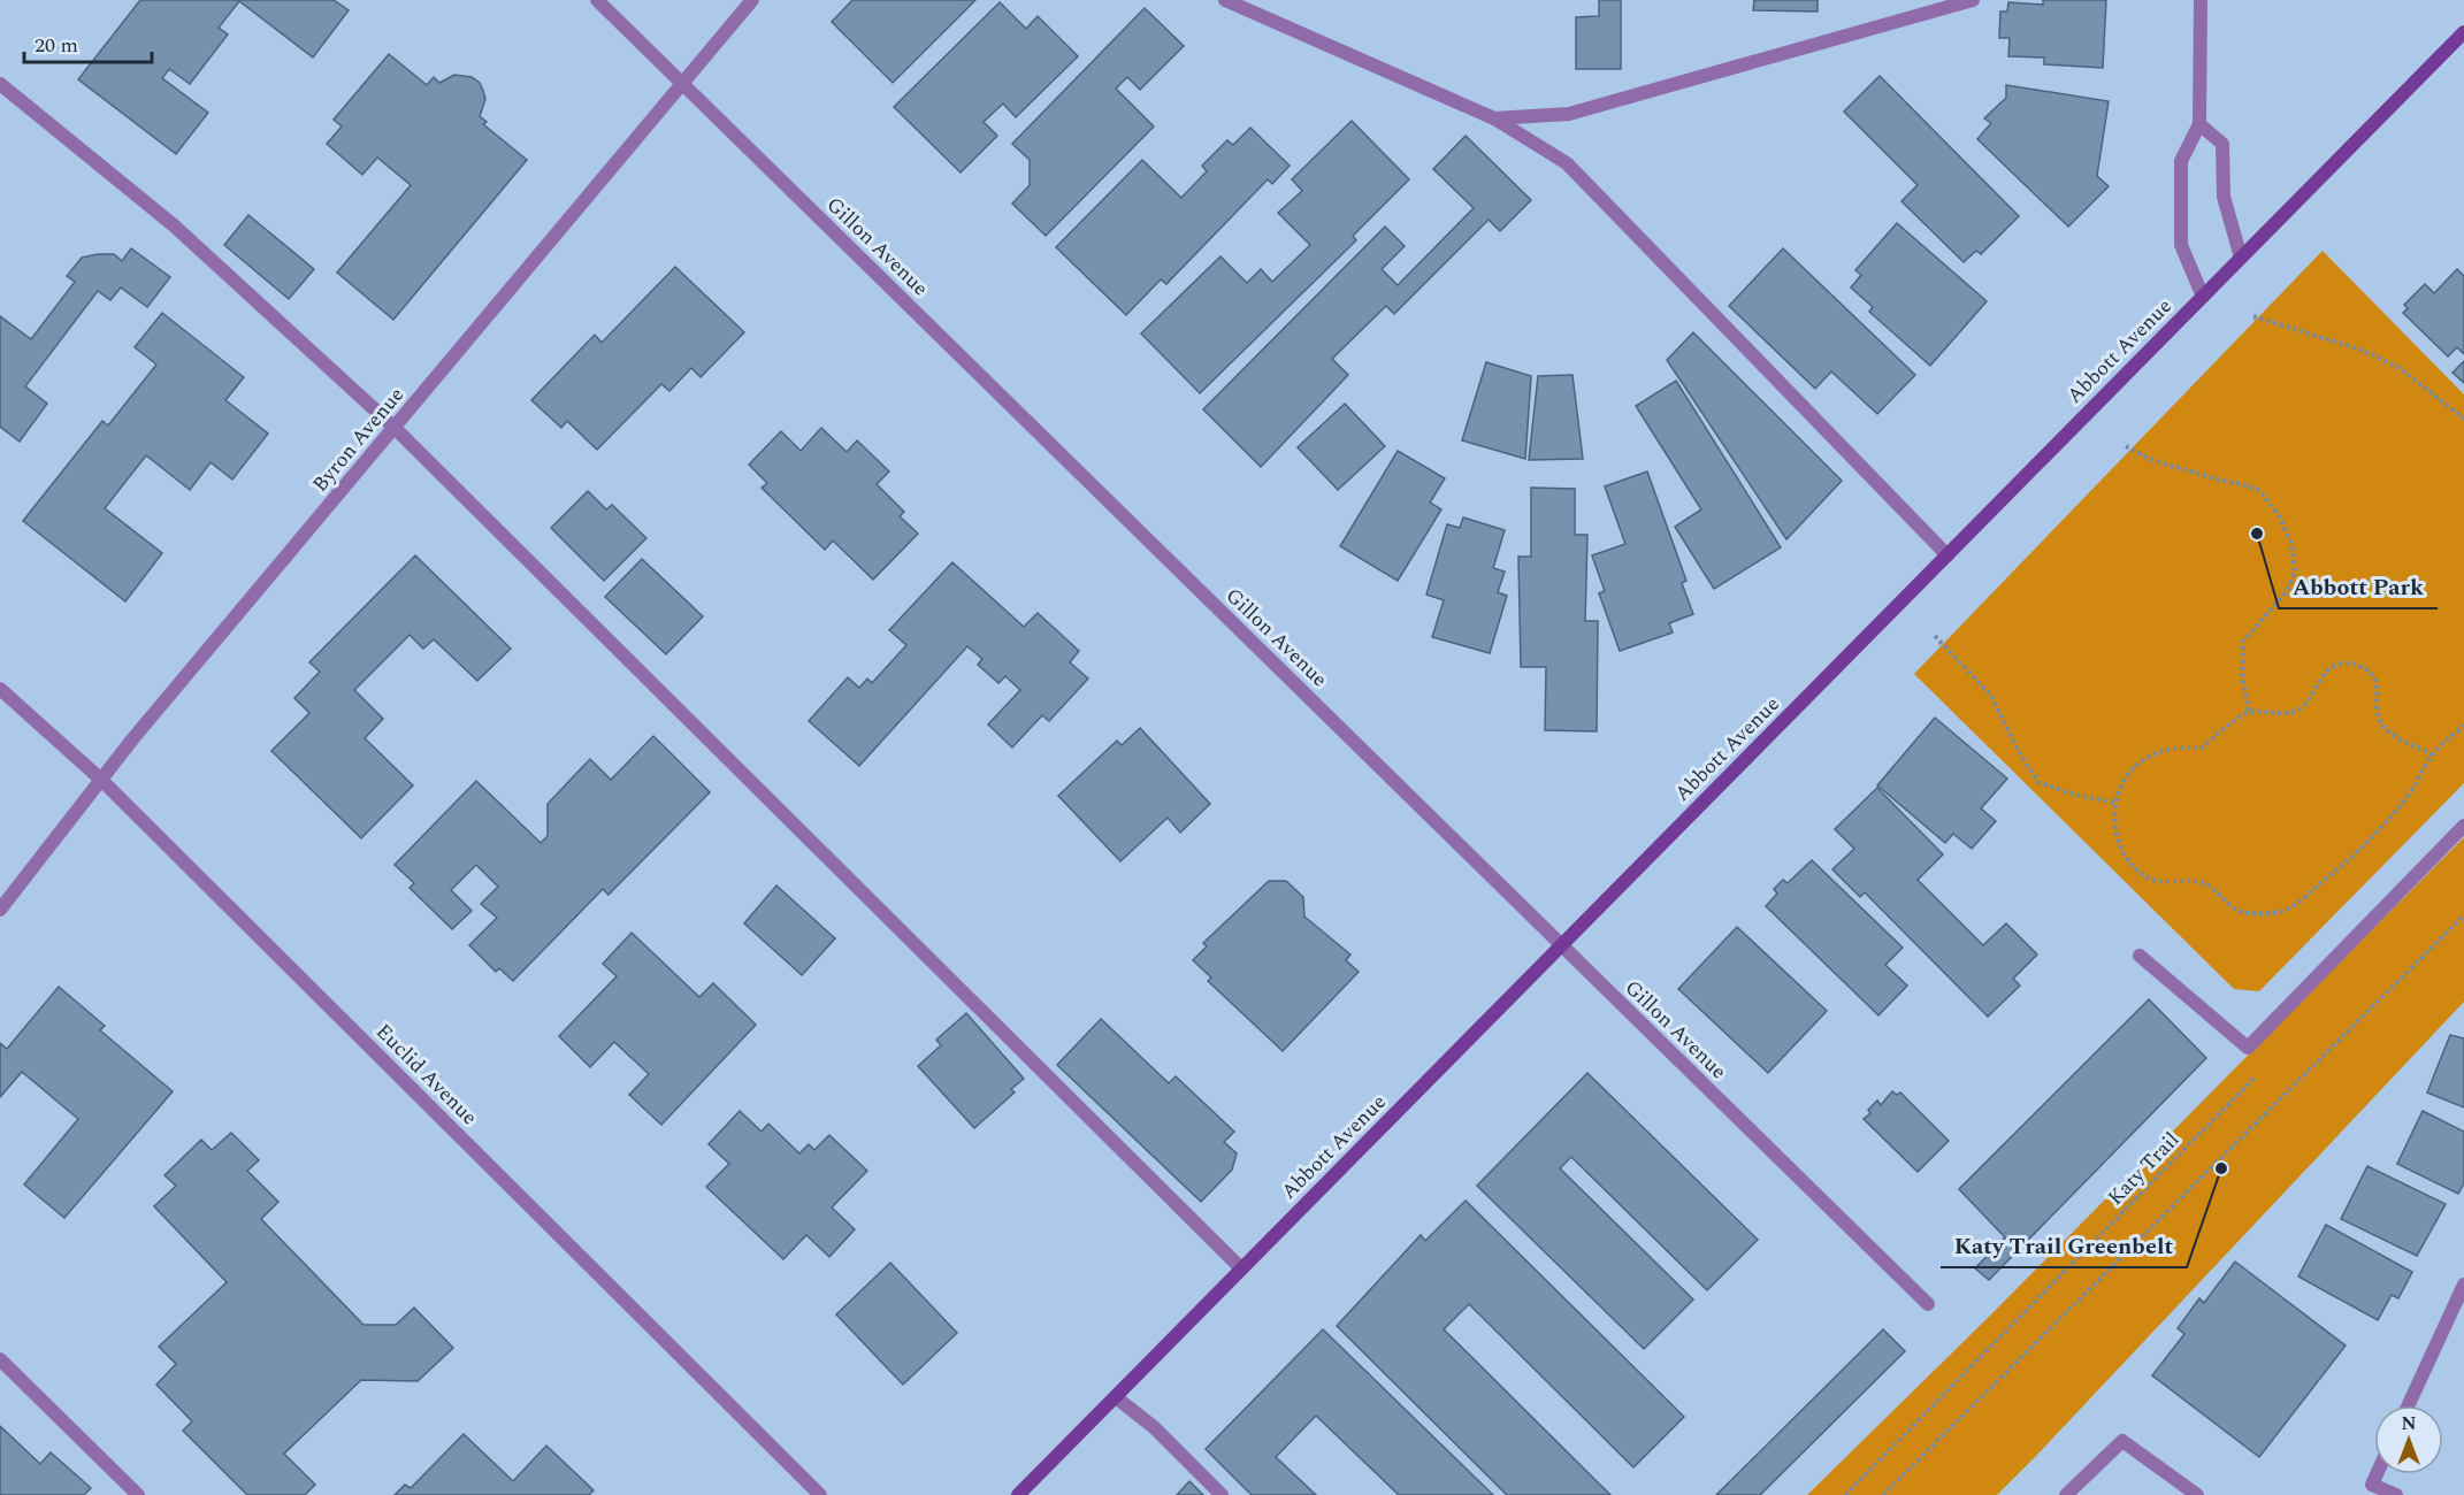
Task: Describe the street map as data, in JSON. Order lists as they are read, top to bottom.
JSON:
{
  "streets": {
    "street": [
      "Gillon Avenue",
      "Abbott Avenue",
      "Byron Avenue",
      "Euclid Avenue"
    ],
    "path": ["Katy Trail"]
  },
  "crossings": [
    ["Gillon Avenue", "Abbott Avenue"],
    ["Gillon Avenue", "Byron Avenue"],
    ["Byron Avenue", "Euclid Avenue"]
  ],
  "places": ["Abbott Park", "Katy Trail Greenbelt"],
  "scale_bar": "20 m",
  "north": "top"
}
